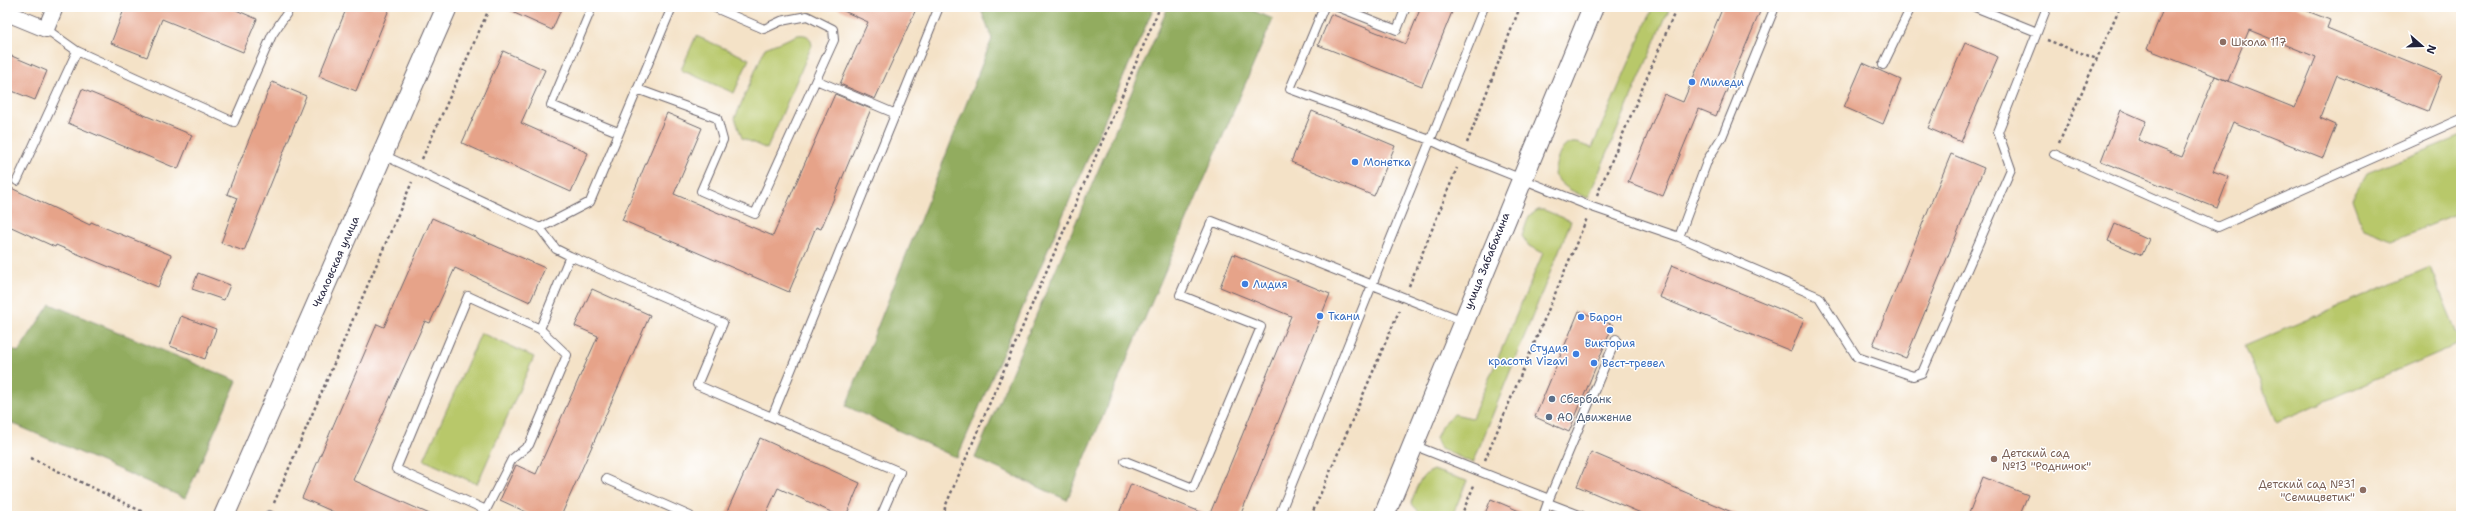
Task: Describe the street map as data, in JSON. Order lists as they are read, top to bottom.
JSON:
{
  "streets": {
    "street": ["улица Забабахина", "Чкаловская улица"]
  },
  "places": [
    "Школа 117",
    "Миледи",
    "Монетка",
    "Лидия",
    "Ткани",
    "Барон",
    "Виктория",
    "Студия красоты Vizavi",
    "Вест-тревел",
    "Сбербанк",
    "АО Движение",
    "Детский сад №13 \"Родничок\"",
    "Детский сад №31 \"Семицветик\""
  ],
  "north": "right"
}
